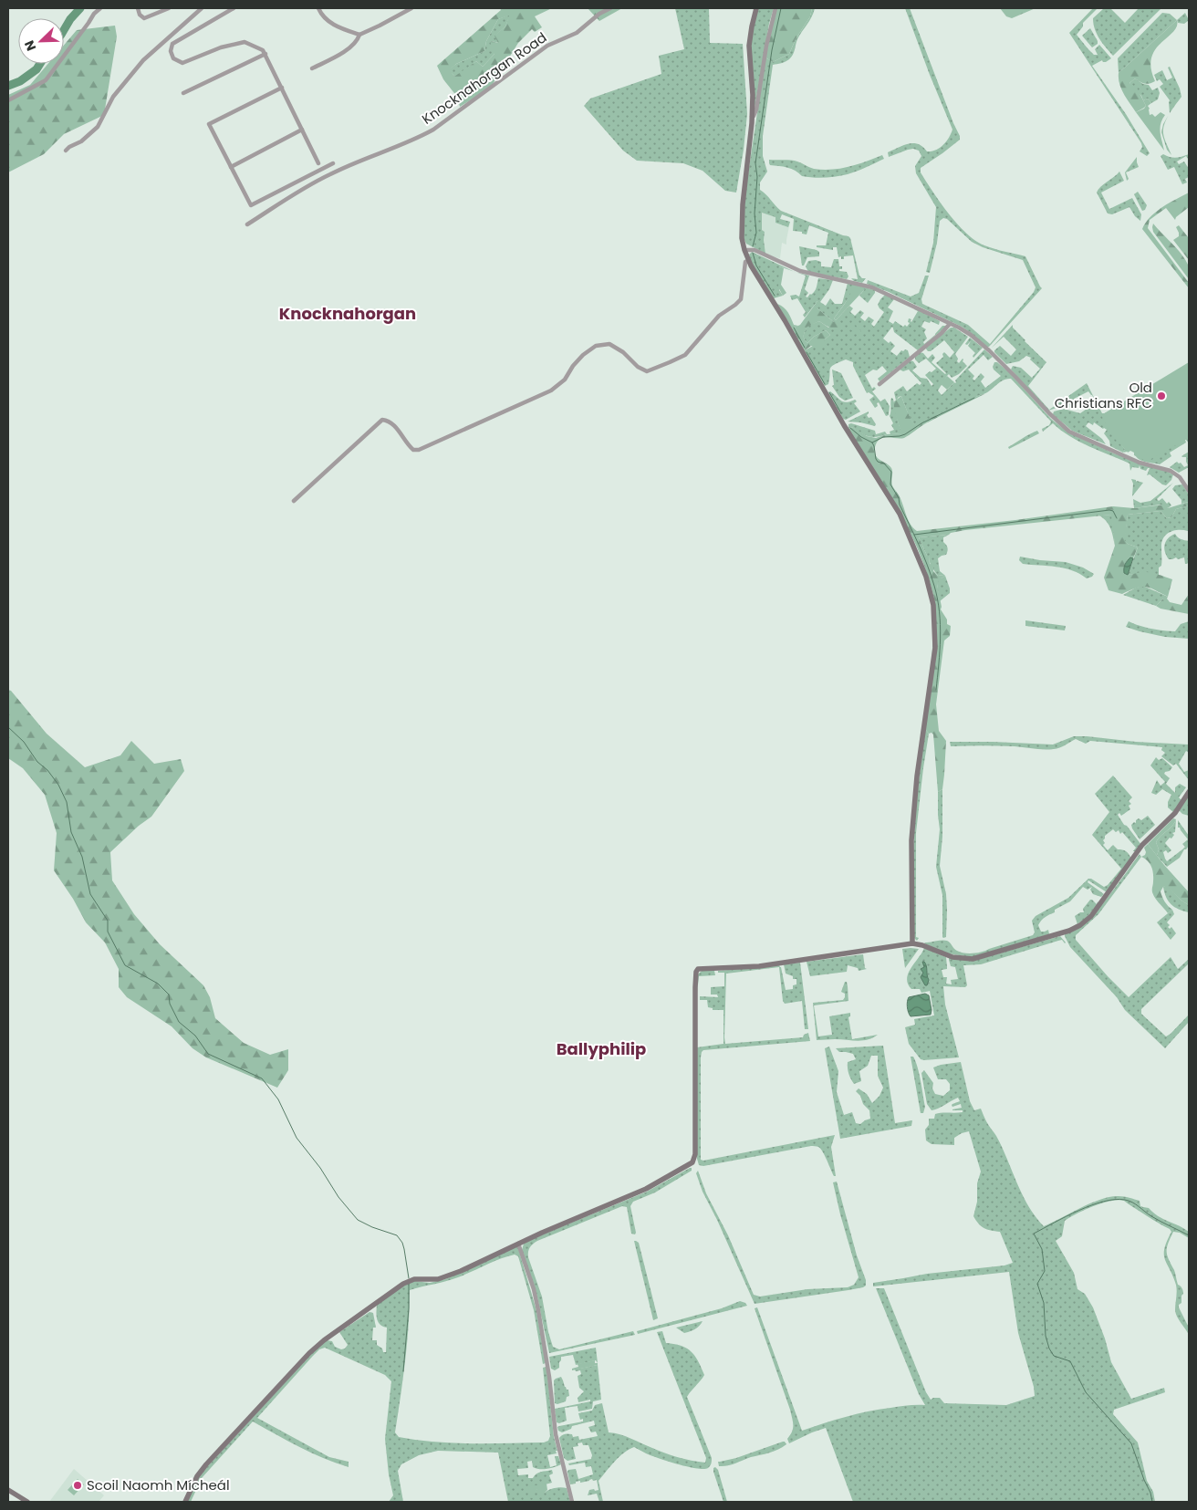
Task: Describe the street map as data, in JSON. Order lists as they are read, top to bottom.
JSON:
{
  "streets": {
    "street": ["Knocknahorgan Road"]
  },
  "districts": ["Knocknahorgan", "Ballyphilip"],
  "places": ["Old Christians RFC", "Scoil Naomh Mícheál"],
  "north": "bottom left"
}
